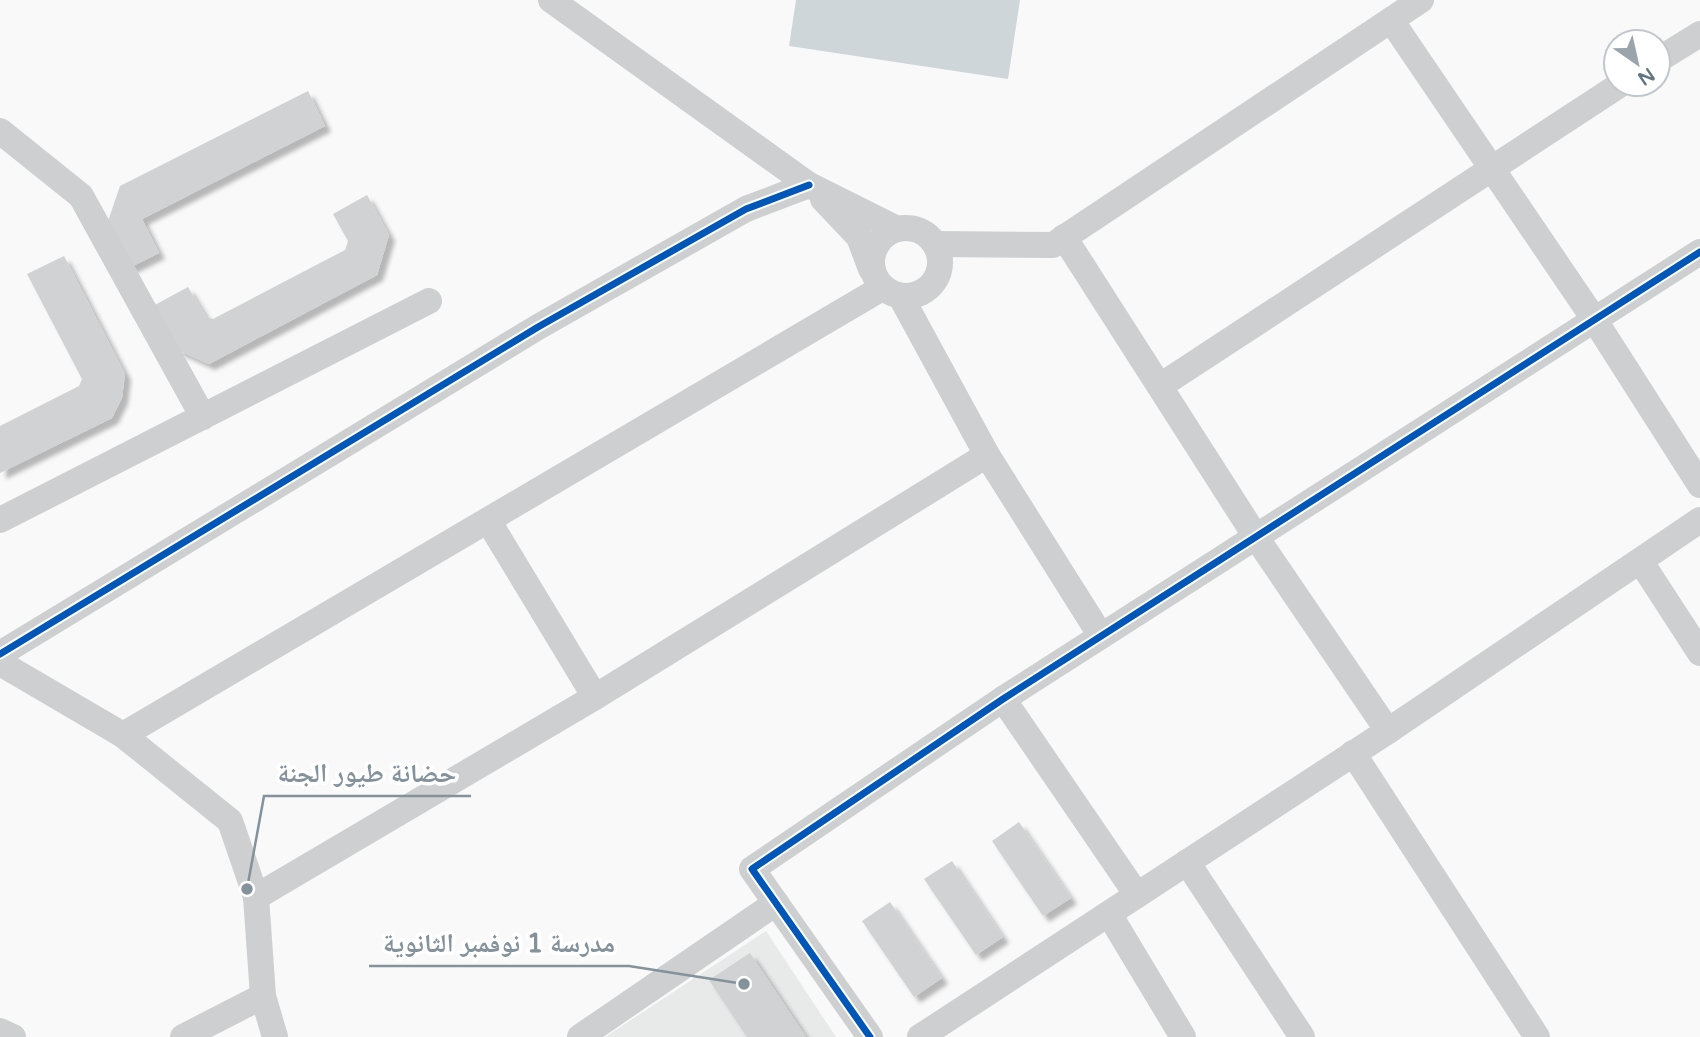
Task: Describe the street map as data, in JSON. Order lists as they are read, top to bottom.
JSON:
{
  "places": ["حضانة طيور الجنة", "مدرسة 1 نوفمبر الثانوية"],
  "north": "bottom right"
}
